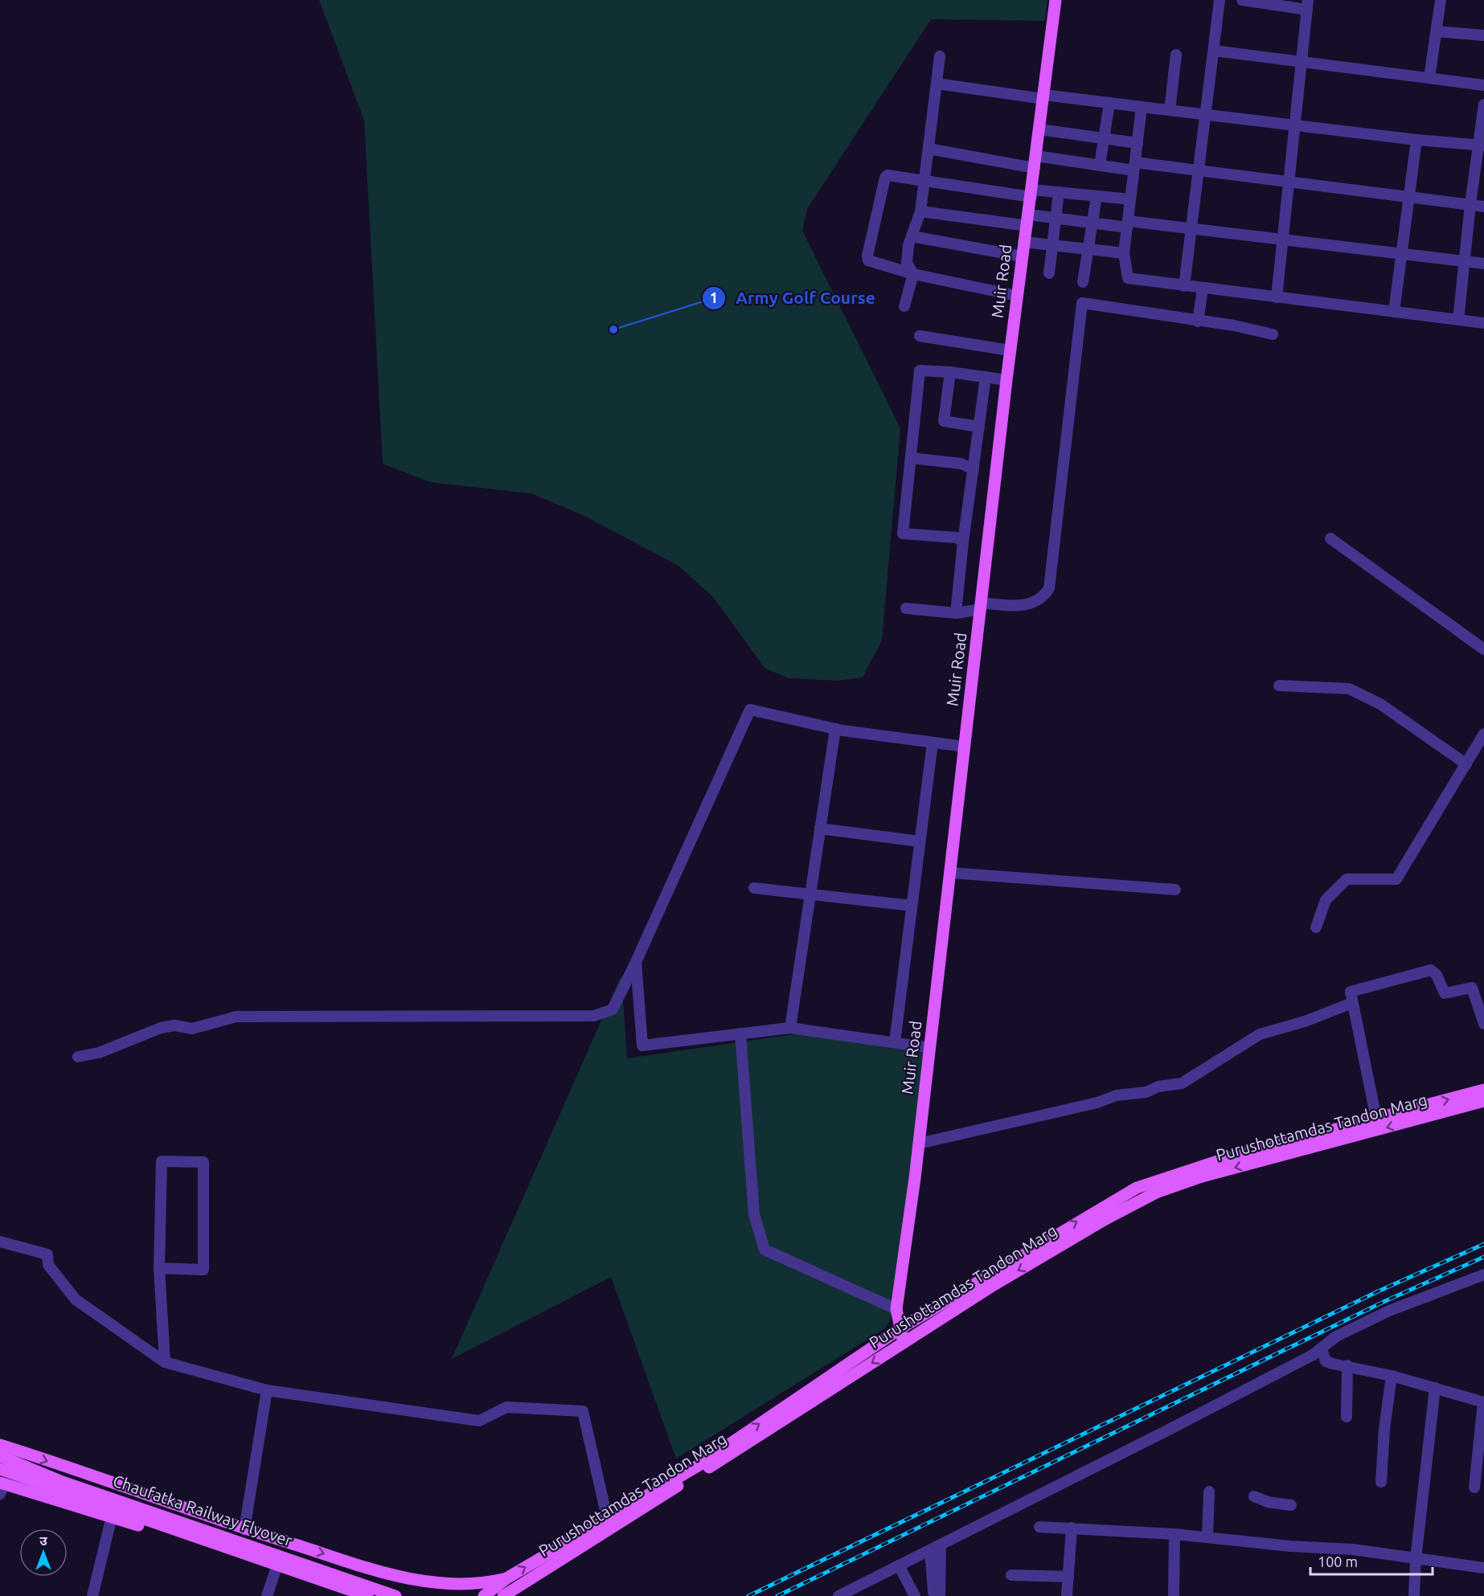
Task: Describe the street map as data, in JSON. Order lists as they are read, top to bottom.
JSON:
{
  "streets": {
    "main road": ["Muir Road", "Purushottamdas Tandon Marg", "Chaufatka Railway Flyover"]
  },
  "crossings": [
    ["Muir Road", "Purushottamdas Tandon Marg"]
  ],
  "places": ["Army Golf Course"],
  "scale_bar": "100 m",
  "north": "top"
}
